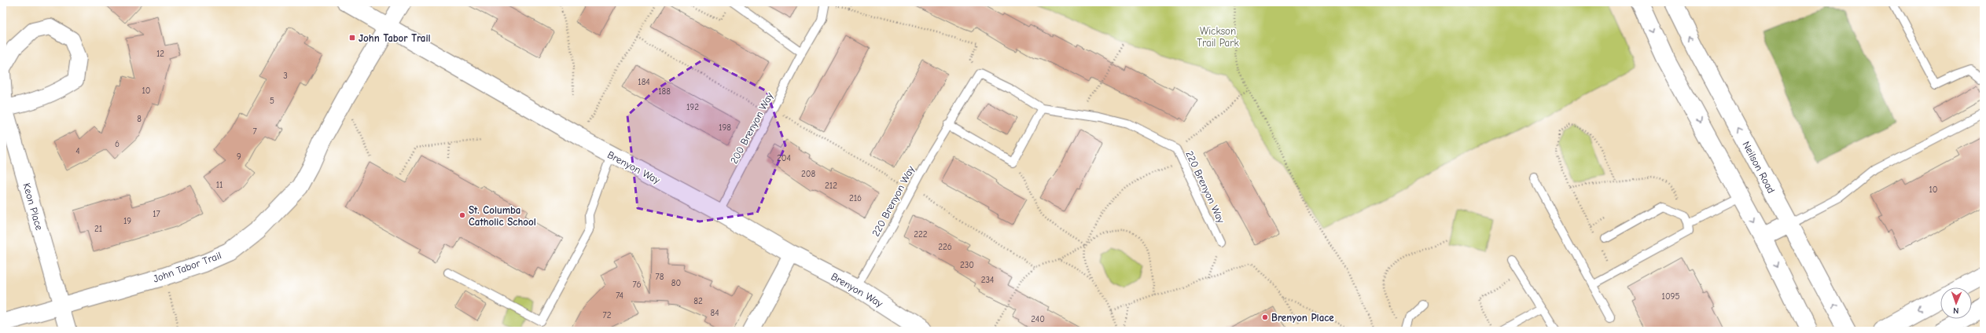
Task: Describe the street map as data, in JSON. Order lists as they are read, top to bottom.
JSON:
{
  "streets": {
    "street": [
      "Brenyon Way",
      "Neilson Road",
      "Keon Place",
      "John Tabor Trail"
    ],
    "lane": ["200 Brenyon Way", "220 Brenyon Way"]
  },
  "crossings": [
    ["200 Brenyon Way", "Brenyon Way"],
    ["Brenyon Way", "220 Brenyon Way"],
    ["Brenyon Way", "John Tabor Trail"],
    ["Keon Place", "John Tabor Trail"]
  ],
  "parks": ["Wickson Trail Park"],
  "places": {
    "transit": ["John Tabor Trail"],
    "other": ["St. Columba Catholic School", "Brenyon Place"]
  },
  "house_numbers": [
    "12",
    "3",
    "184",
    "10",
    "188",
    "5",
    "192",
    "8",
    "198",
    "7",
    "6",
    "4",
    "9",
    "204",
    "208",
    "11",
    "212",
    "10",
    "216",
    "17",
    "19",
    "21",
    "222",
    "226",
    "230",
    "78",
    "234",
    "80",
    "76",
    "74",
    "1095",
    "82",
    "84",
    "72",
    "240"
  ],
  "north": "bottom"
}
